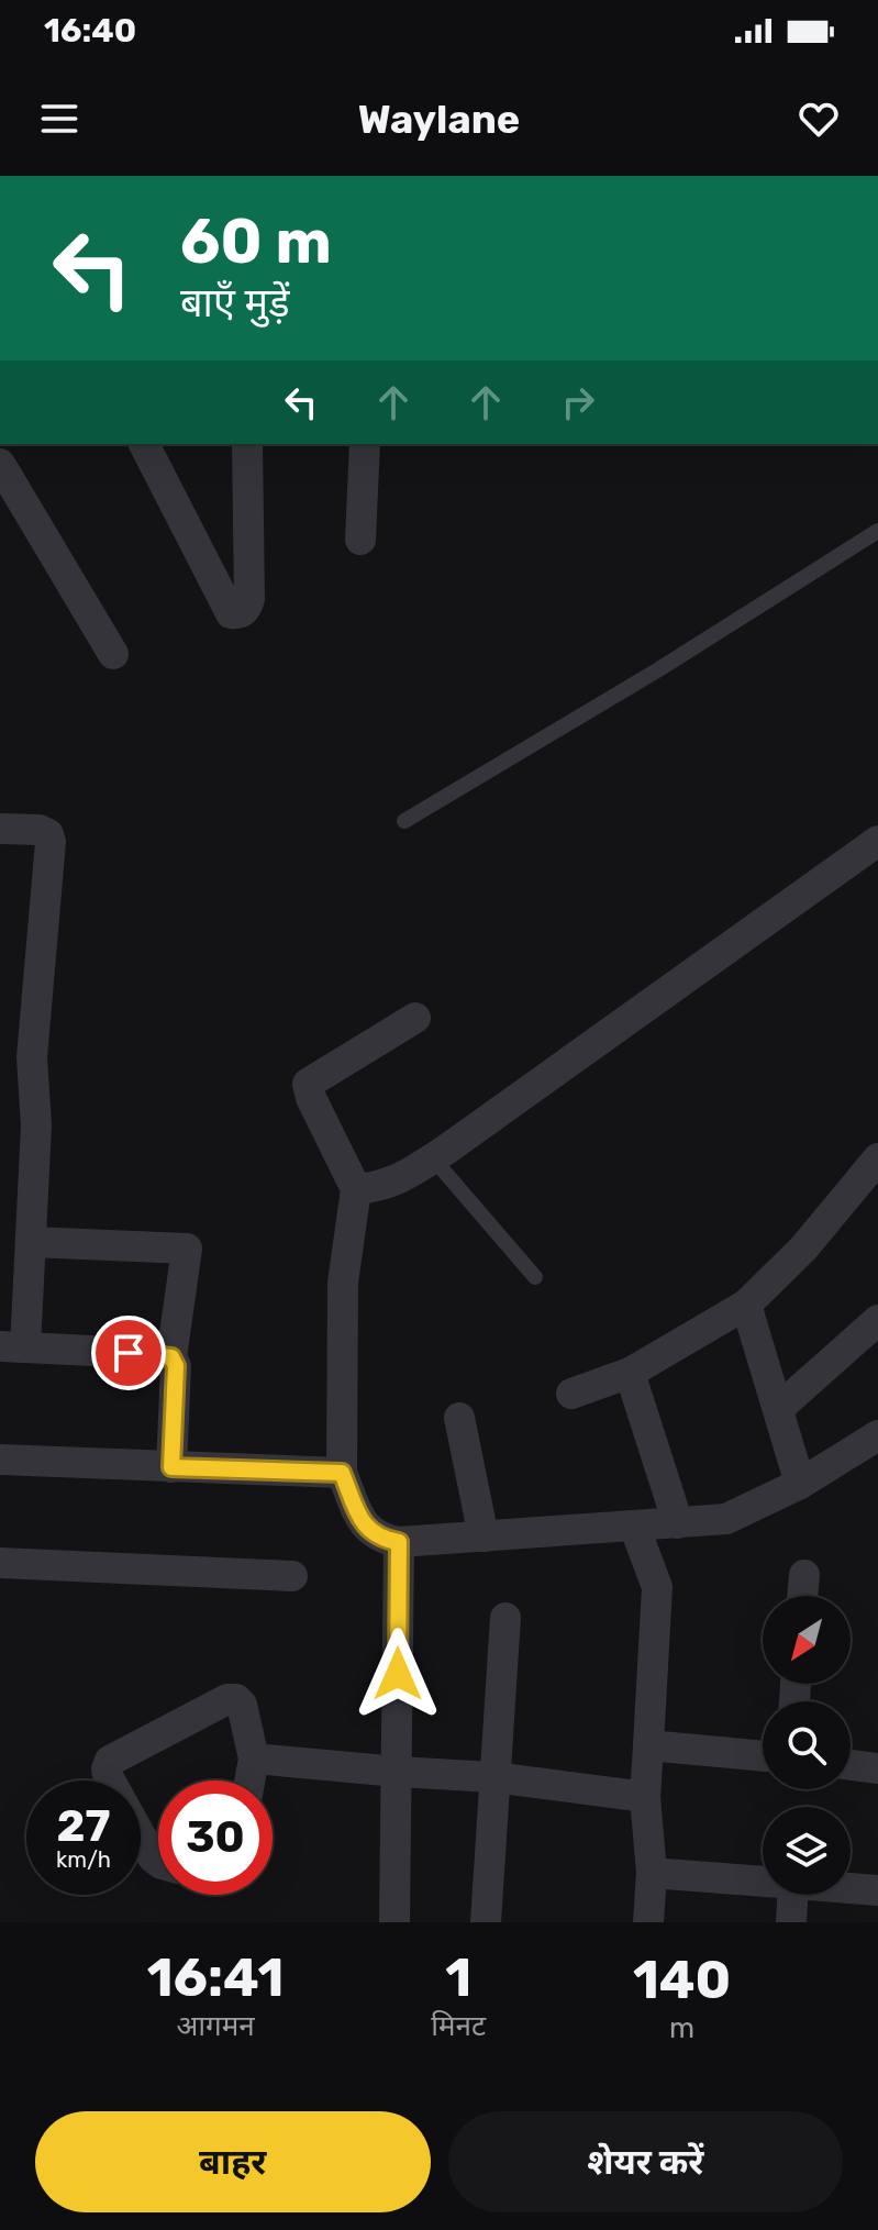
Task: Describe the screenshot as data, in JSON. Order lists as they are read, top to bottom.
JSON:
{
  "north": "bottom left",
  "page": {
    "status": "16:40",
    "header": "Waylane",
    "turn": ["60 m", "बाएँ मुड़ें"],
    "speed": "27 km/h",
    "limit": "30",
    "eta": [
      "16:41",
      "आगमन",
      "1",
      "मिनट",
      "140",
      "m"
    ],
    "buttons": ["बाहर", "शेयर करें"]
  }
}
